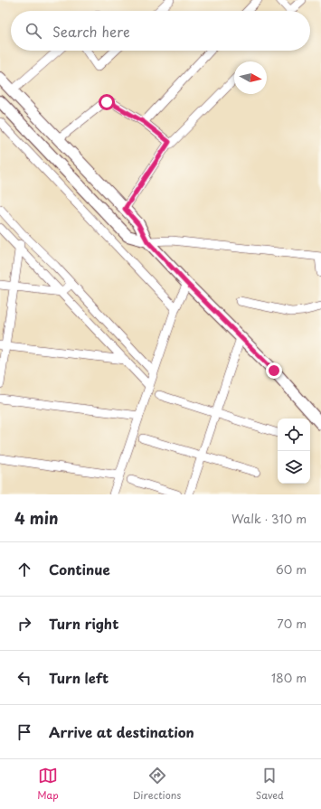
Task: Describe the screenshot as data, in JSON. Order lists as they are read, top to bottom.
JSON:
{
  "north": "right",
  "page": {
    "search": "Search here",
    "heading": ["4 min", "Walk · 310 m"],
    "list": [
      ["Continue", "60 m"],
      ["Turn right", "70 m"],
      ["Turn left", "180 m"],
      "Arrive at destination"
    ],
    "nav": ["Map", "Directions", "Saved"]
  }
}
